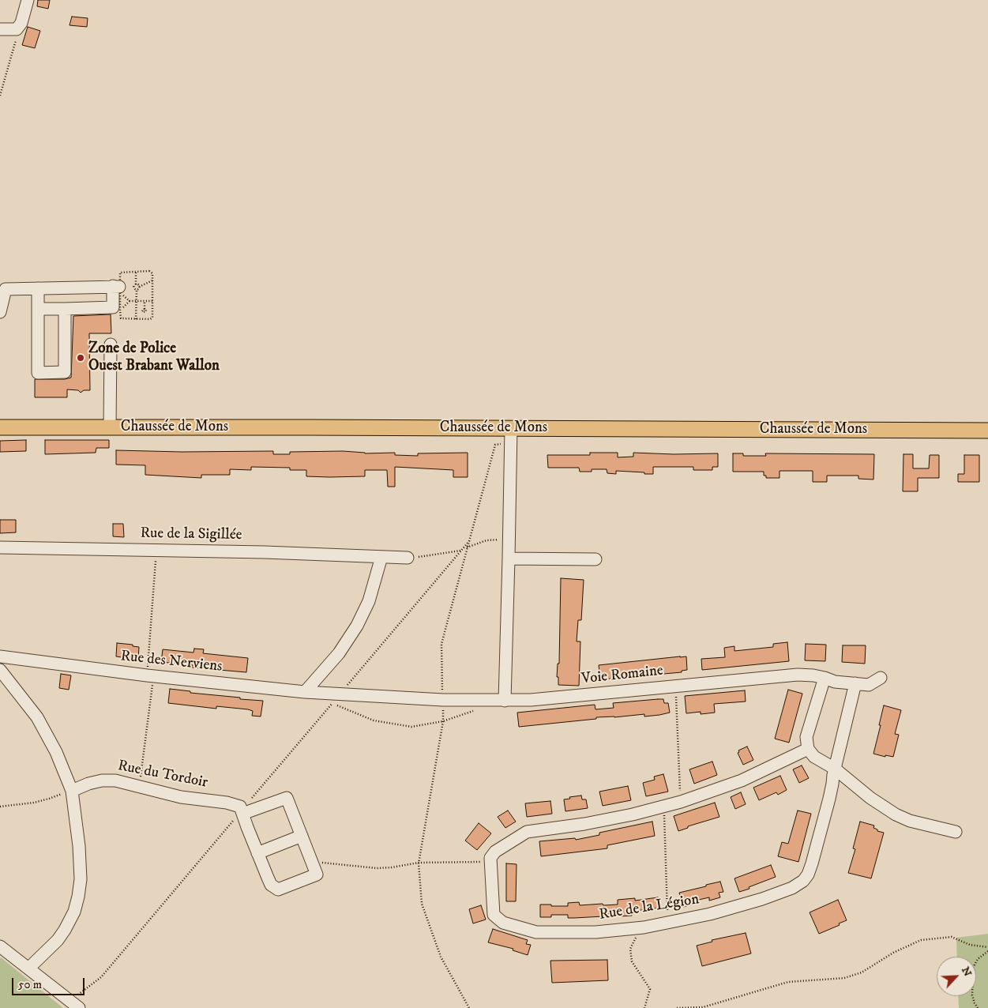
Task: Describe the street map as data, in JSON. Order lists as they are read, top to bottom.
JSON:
{
  "streets": {
    "main road": ["Chaussée de Mons"],
    "street": [
      "Rue de la Sigillée",
      "Rue des Nerviens",
      "Voie Romaine",
      "Rue du Tordoir",
      "Rue de la Légion"
    ]
  },
  "crossings": [
    ["Rue des Nerviens", "Voie Romaine"],
    ["Voie Romaine", "Rue de la Légion"]
  ],
  "places": ["Zone de Police Ouest Brabant Wallon"],
  "scale_bar": "50 m",
  "north": "top right"
}
